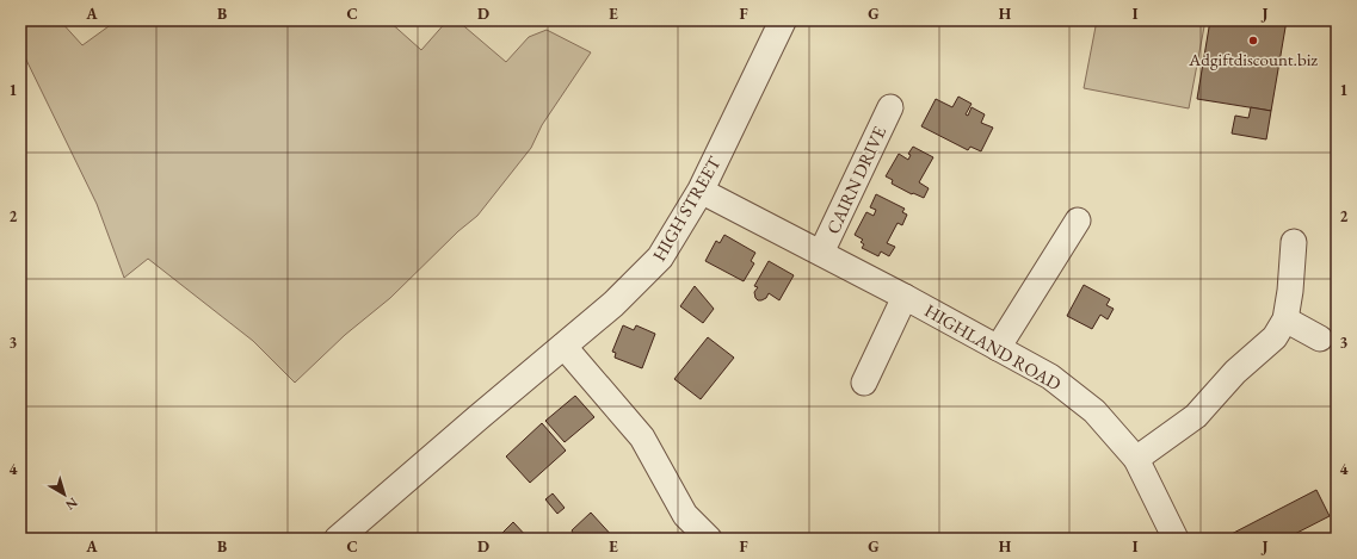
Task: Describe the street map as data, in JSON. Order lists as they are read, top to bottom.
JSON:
{
  "streets": {
    "street": ["CAIRN DRIVE", "HIGH STREET", "HIGHLAND ROAD"]
  },
  "crossings": [
    ["CAIRN DRIVE", "HIGHLAND ROAD"],
    ["HIGH STREET", "HIGHLAND ROAD"]
  ],
  "places": ["Adgiftdiscount.biz"],
  "north": "bottom right",
  "grid": {
    "columns": [
      "A",
      "B",
      "C",
      "D",
      "E",
      "F",
      "G",
      "H",
      "I",
      "J"
    ],
    "rows": [
      "1",
      "2",
      "3",
      "4"
    ]
  }
}
